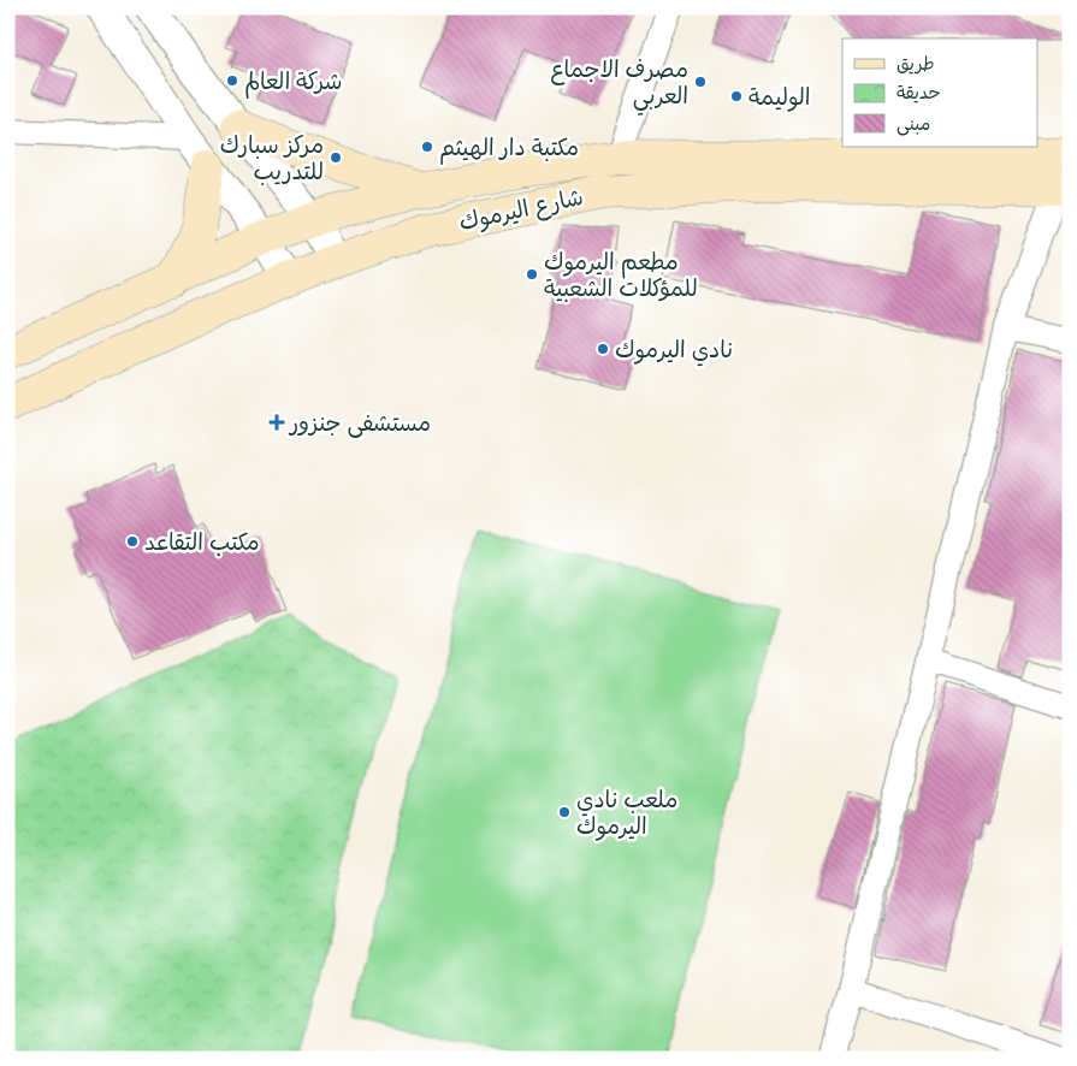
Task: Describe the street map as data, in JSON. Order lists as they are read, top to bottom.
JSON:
{
  "streets": {
    "main road": ["شارع اليرموك"]
  },
  "places": {
    "other": [
      "شركة العالم",
      "مصرف الاجماع العربي",
      "الوليمة",
      "مكتبة دار الهيثم",
      "مركز سبارك للتدريب",
      "مطعم اليرموك للمؤكلات الشعبية",
      "نادي اليرموك",
      "مكتب التقاعد",
      "ملعب نادي اليرموك"
    ],
    "health": ["مستشفى جنزور"]
  },
  "legend": ["طريق", "حديقة", "مبنى"]
}
